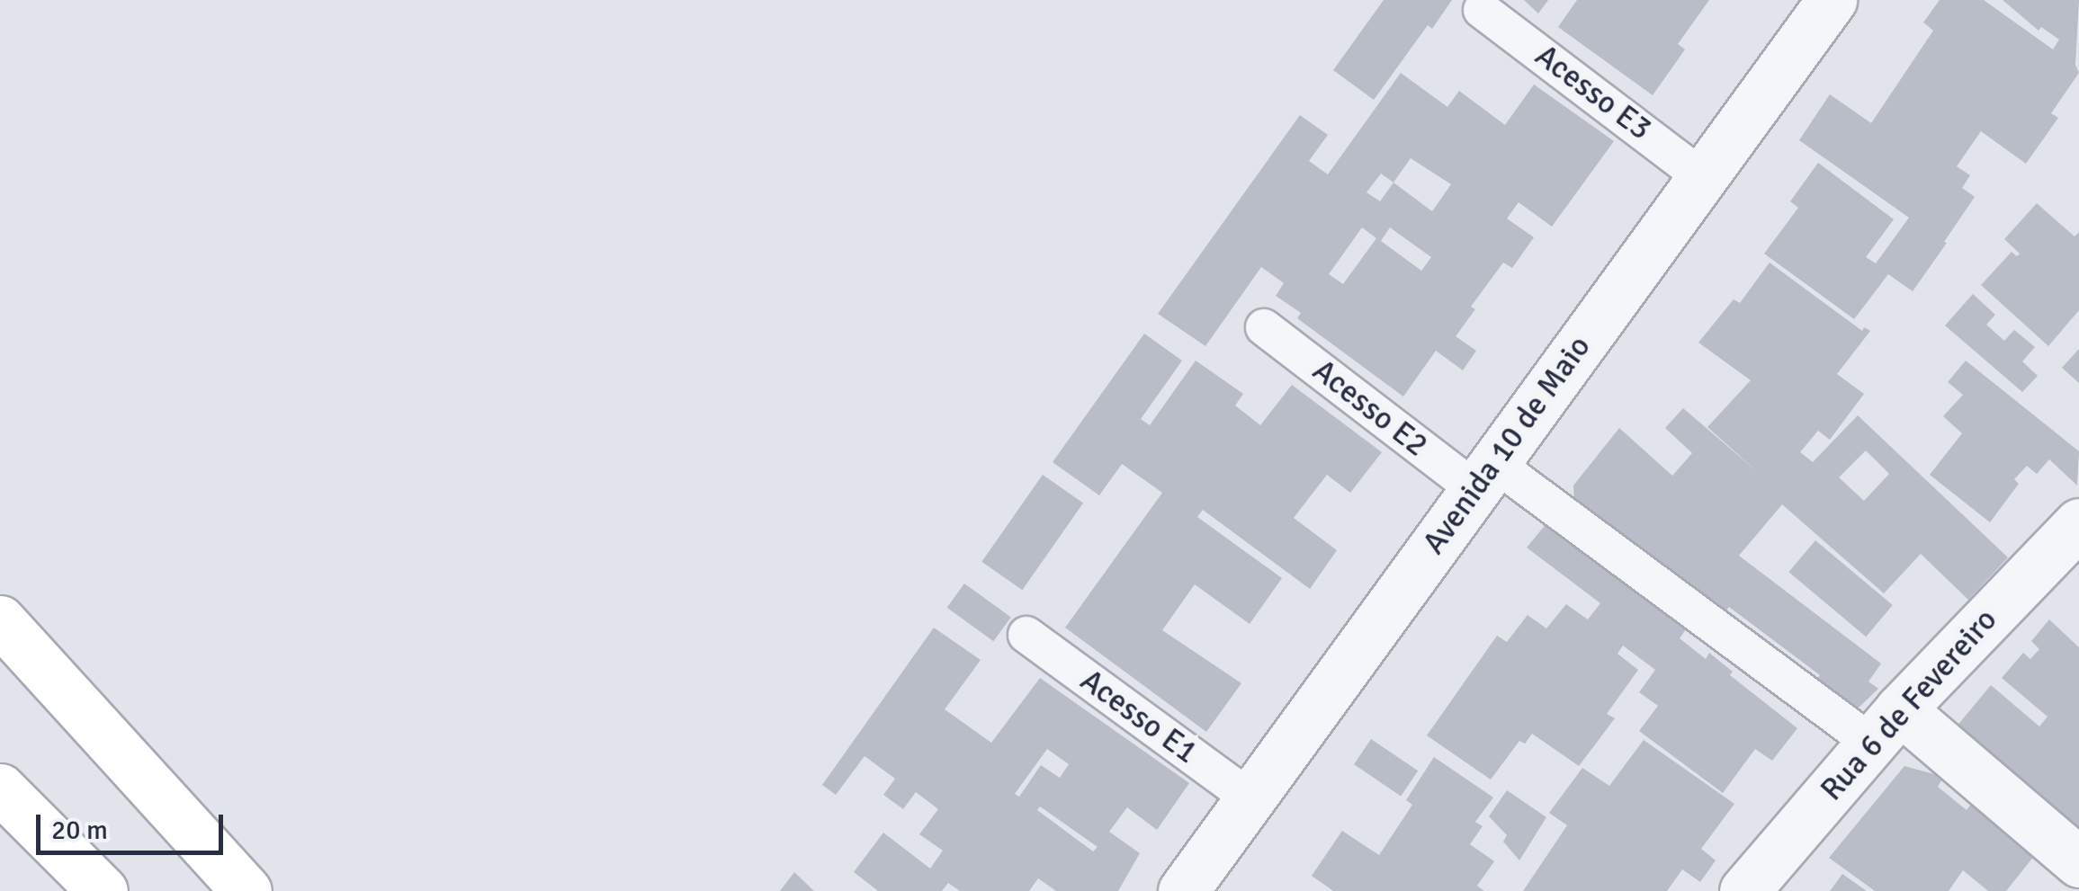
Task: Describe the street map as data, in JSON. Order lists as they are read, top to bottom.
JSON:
{
  "streets": {
    "street": ["Avenida 10 de Maio", "Rua 6 de Fevereiro"],
    "lane": ["Acesso E3", "Acesso E2", "Acesso E1"]
  },
  "crossings": [
    ["Acesso E3", "Avenida 10 de Maio"],
    ["Acesso E2", "Avenida 10 de Maio"],
    ["Acesso E2", "Rua 6 de Fevereiro"],
    ["Avenida 10 de Maio", "Acesso E1"]
  ],
  "scale_bar": "20 m"
}
